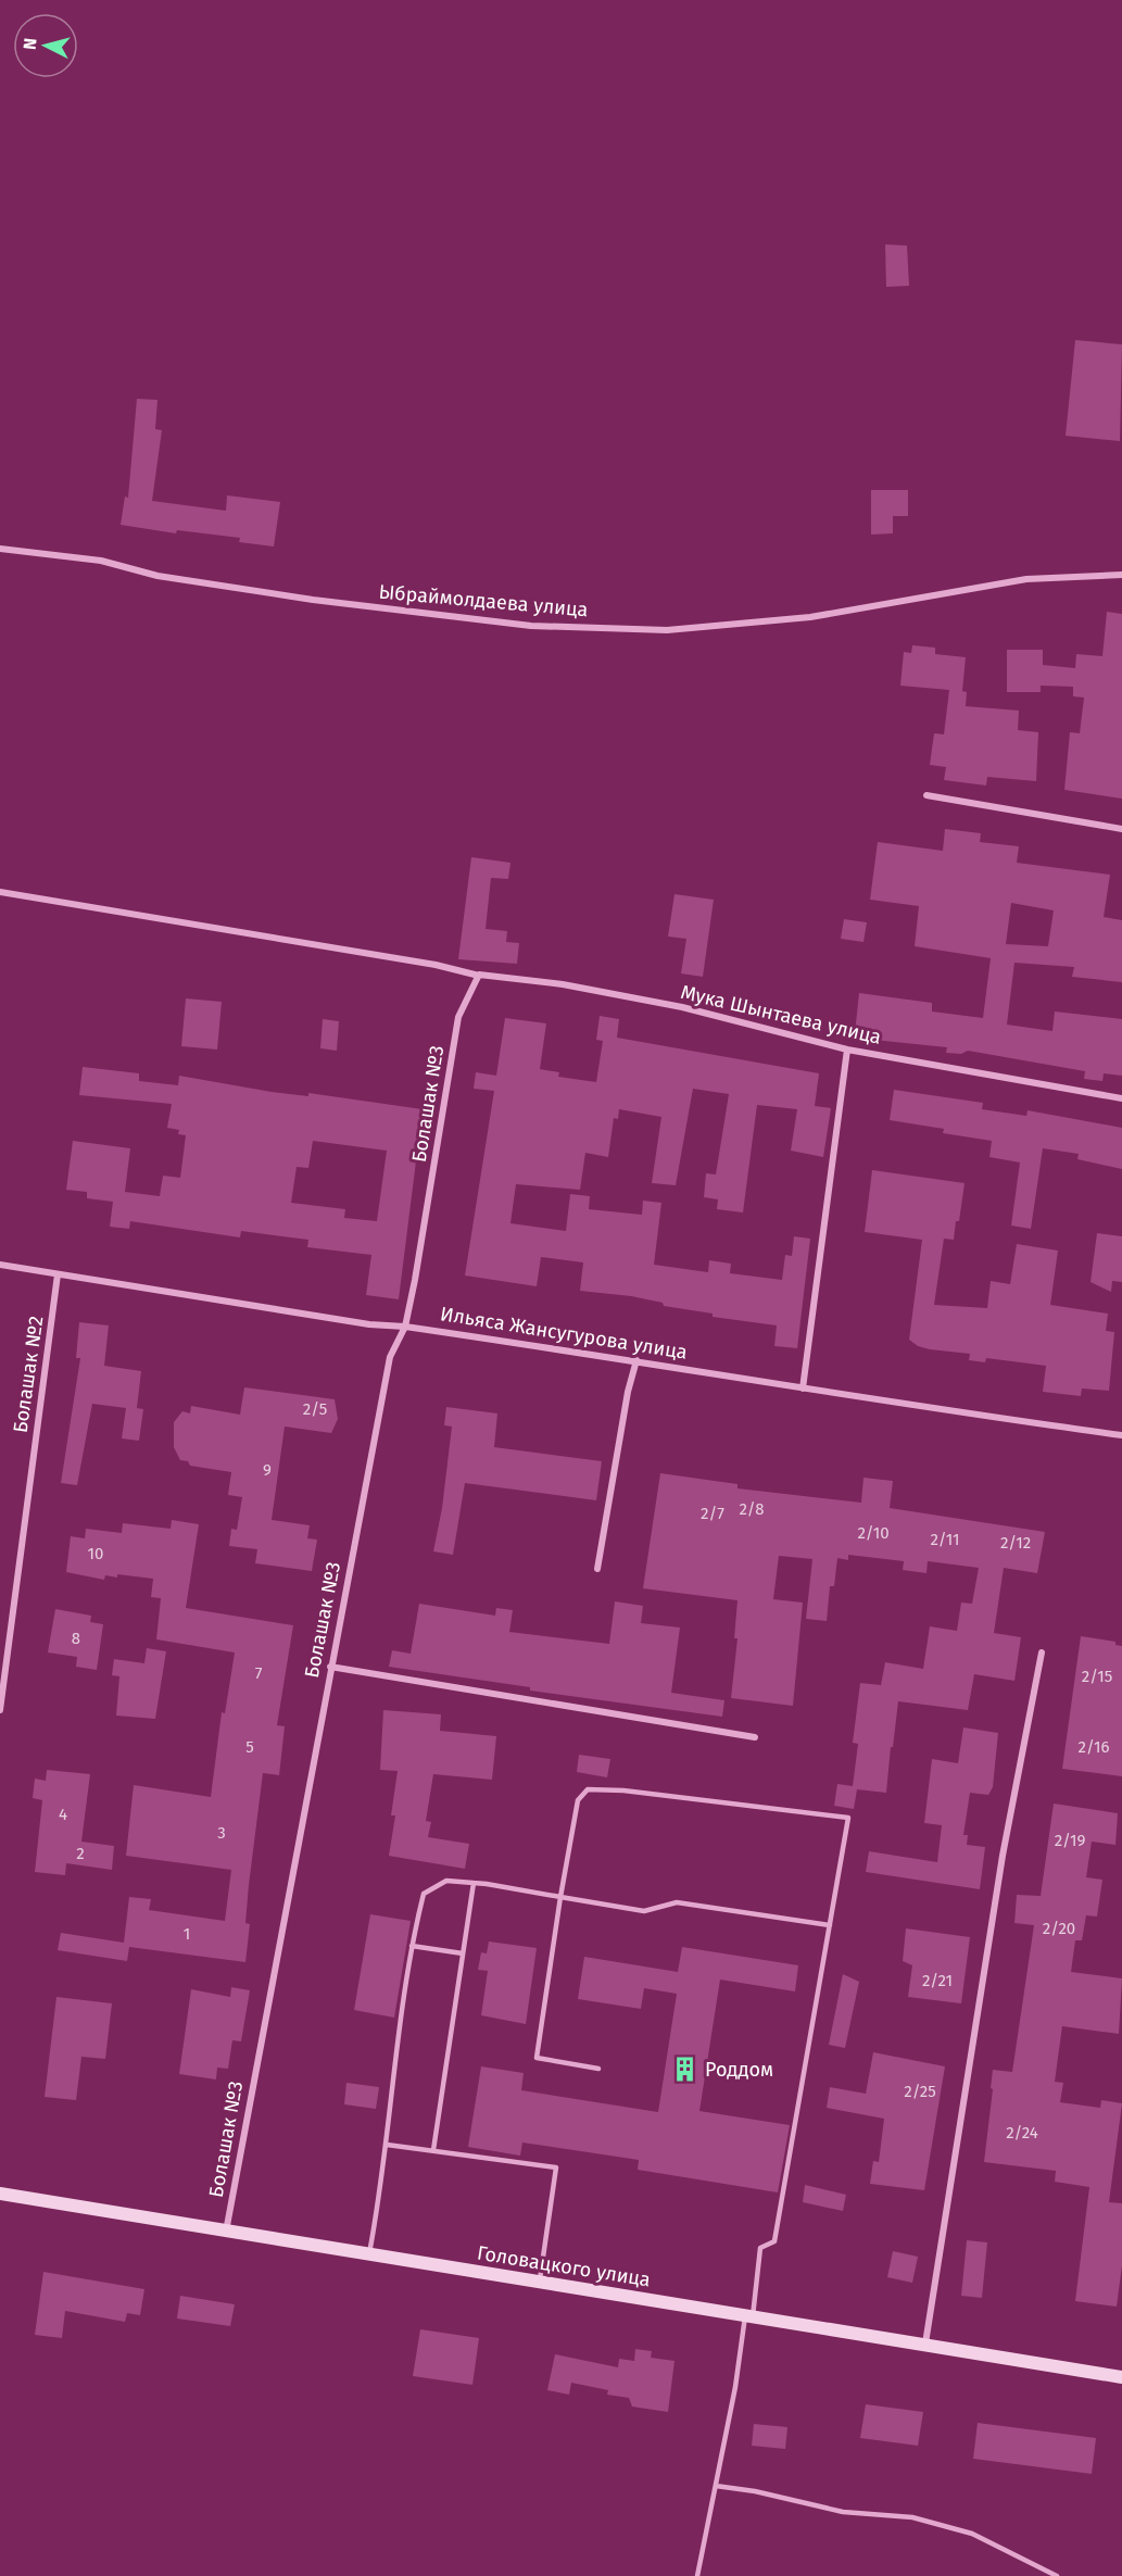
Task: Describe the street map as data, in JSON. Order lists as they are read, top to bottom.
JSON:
{
  "streets": {
    "main road": ["Головацкого улица"],
    "street": [
      "Ыбраймолдаева улица",
      "Мука Шынтаева улица",
      "Болашак №3",
      "Ильяса Жансугурова улица",
      "Болашак №2"
    ]
  },
  "crossings": [
    ["Мука Шынтаева улица", "Болашак №3"],
    ["Болашак №3", "Ильяса Жансугурова улица"],
    ["Болашак №3", "Головацкого улица"],
    ["Ильяса Жансугурова улица", "Болашак №2"]
  ],
  "places": {
    "building": ["Роддом"]
  },
  "house_numbers": [
    "2/5",
    "9",
    "2/8",
    "2/7",
    "2/10",
    "2/11",
    "2/12",
    "10",
    "8",
    "7",
    "2/15",
    "5",
    "2/16",
    "4",
    "3",
    "2/19",
    "2",
    "2/20",
    "1",
    "2/21",
    "2/25",
    "2/24"
  ],
  "north": "left"
}
